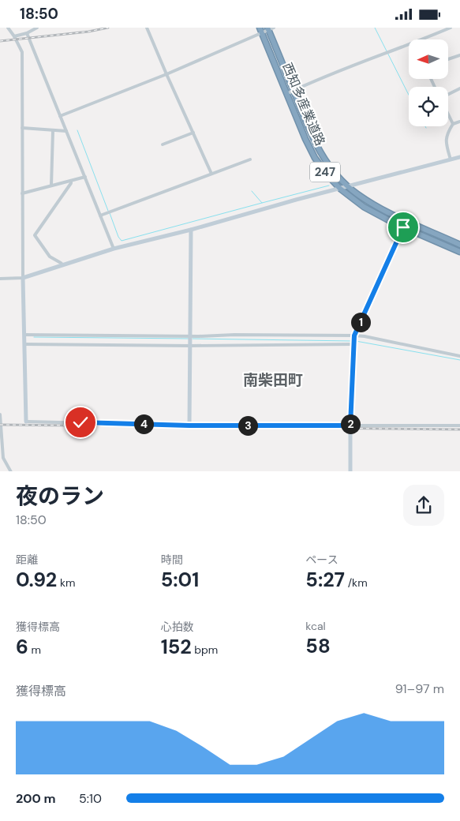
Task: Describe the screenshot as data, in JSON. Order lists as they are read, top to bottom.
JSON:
{
  "streets": {
    "highway": ["西知多産業道路", "247"]
  },
  "districts": ["南柴田町"],
  "north": "left",
  "page": {
    "status": "18:50",
    "pins": [
      "1",
      "2",
      "4",
      "3"
    ],
    "heading": ["夜のラン", "18:50"],
    "stats": [
      ["距離", "0.92 km"],
      ["時間", "5:01"],
      ["ペース", "5:27 /km"],
      ["獲得標高", "6 m"],
      ["心拍数", "152 bpm"],
      ["kcal", "58"]
    ],
    "chart": ["獲得標高", "91–97 m"],
    "list": [
      {
        "name": "200 m",
        "note": "5:10"
      }
    ]
  }
}
